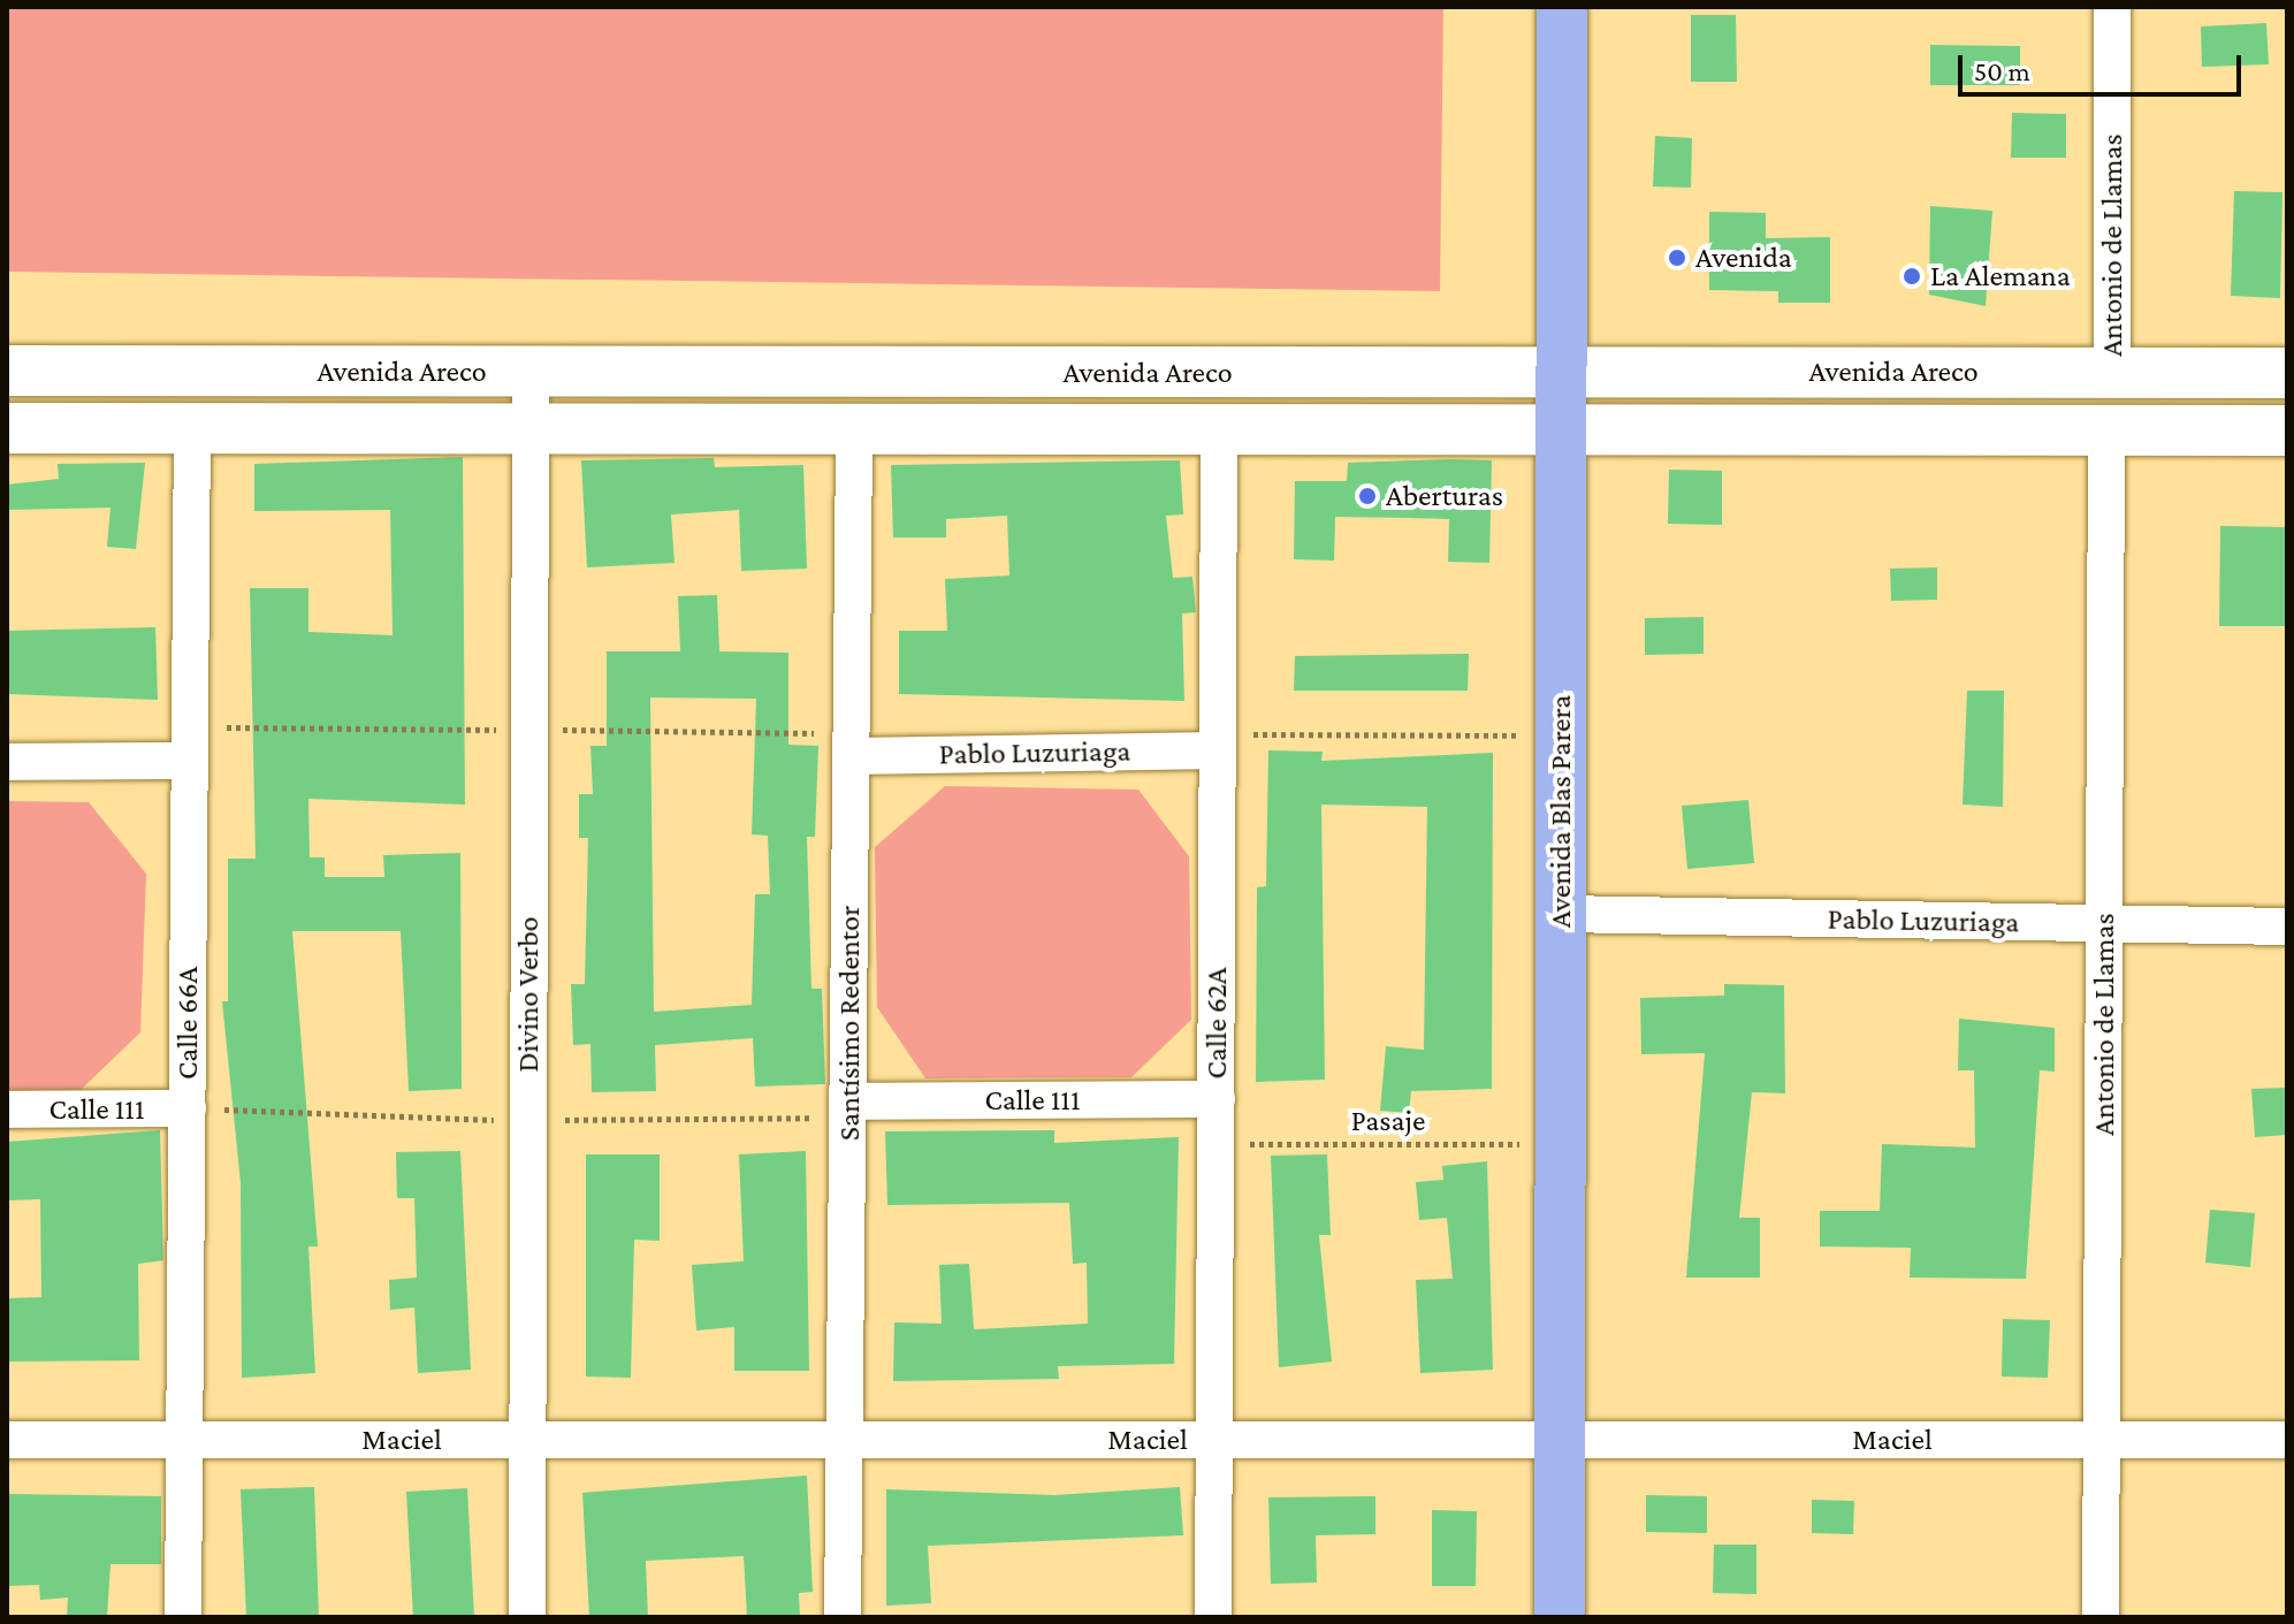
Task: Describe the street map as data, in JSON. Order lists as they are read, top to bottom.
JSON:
{
  "streets": {
    "main road": ["Avenida Areco", "Avenida Blas Parera"],
    "street": [
      "Antonio de Llamas",
      "Pablo Luzuriaga",
      "Divino Verbo",
      "Calle 66A",
      "Santísimo Redentor",
      "Calle 62A",
      "Calle 111",
      "Maciel"
    ],
    "path": ["Pasaje"]
  },
  "crossings": [
    ["Antonio de Llamas", "Avenida Areco"],
    ["Antonio de Llamas", "Pablo Luzuriaga"],
    ["Antonio de Llamas", "Maciel"],
    ["Avenida Areco", "Avenida Blas Parera"],
    ["Avenida Areco", "Divino Verbo"],
    ["Avenida Areco", "Calle 66A"],
    ["Avenida Areco", "Santísimo Redentor"],
    ["Avenida Areco", "Calle 62A"],
    ["Pablo Luzuriaga", "Avenida Blas Parera"],
    ["Pablo Luzuriaga", "Santísimo Redentor"],
    ["Pablo Luzuriaga", "Calle 62A"],
    ["Avenida Blas Parera", "Pasaje"],
    ["Avenida Blas Parera", "Maciel"],
    ["Divino Verbo", "Maciel"],
    ["Calle 66A", "Calle 111"],
    ["Calle 66A", "Maciel"],
    ["Santísimo Redentor", "Calle 111"],
    ["Santísimo Redentor", "Maciel"],
    ["Calle 62A", "Calle 111"],
    ["Calle 62A", "Pasaje"],
    ["Calle 62A", "Maciel"]
  ],
  "places": ["Avenida", "La Alemana", "Aberturas"],
  "scale_bar": "50 m"
}
